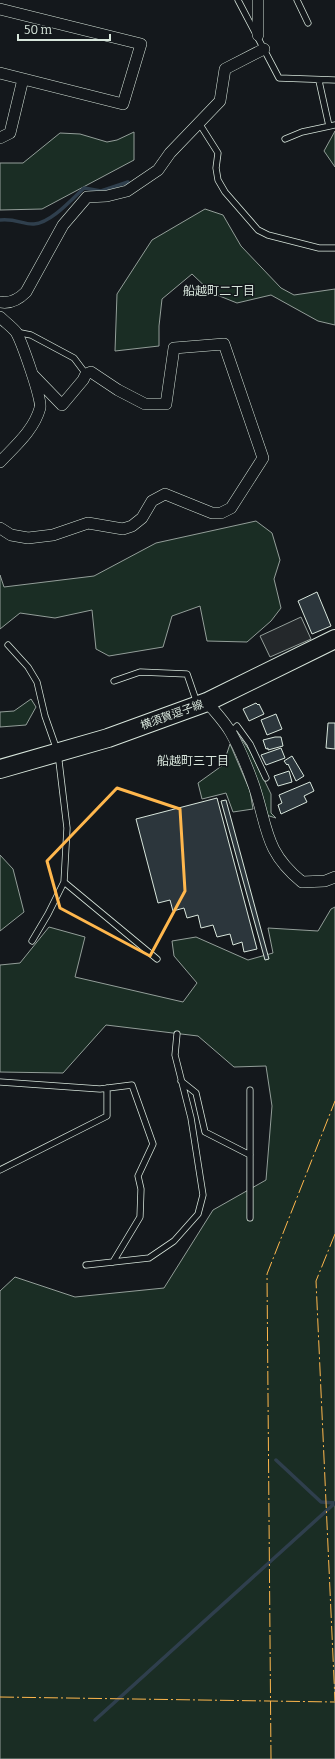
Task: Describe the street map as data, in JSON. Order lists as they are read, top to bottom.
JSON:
{
  "streets": {
    "main road": ["横須賀逗子線"]
  },
  "districts": ["船越町二丁目", "船越町三丁目"],
  "scale_bar": "50 m"
}
